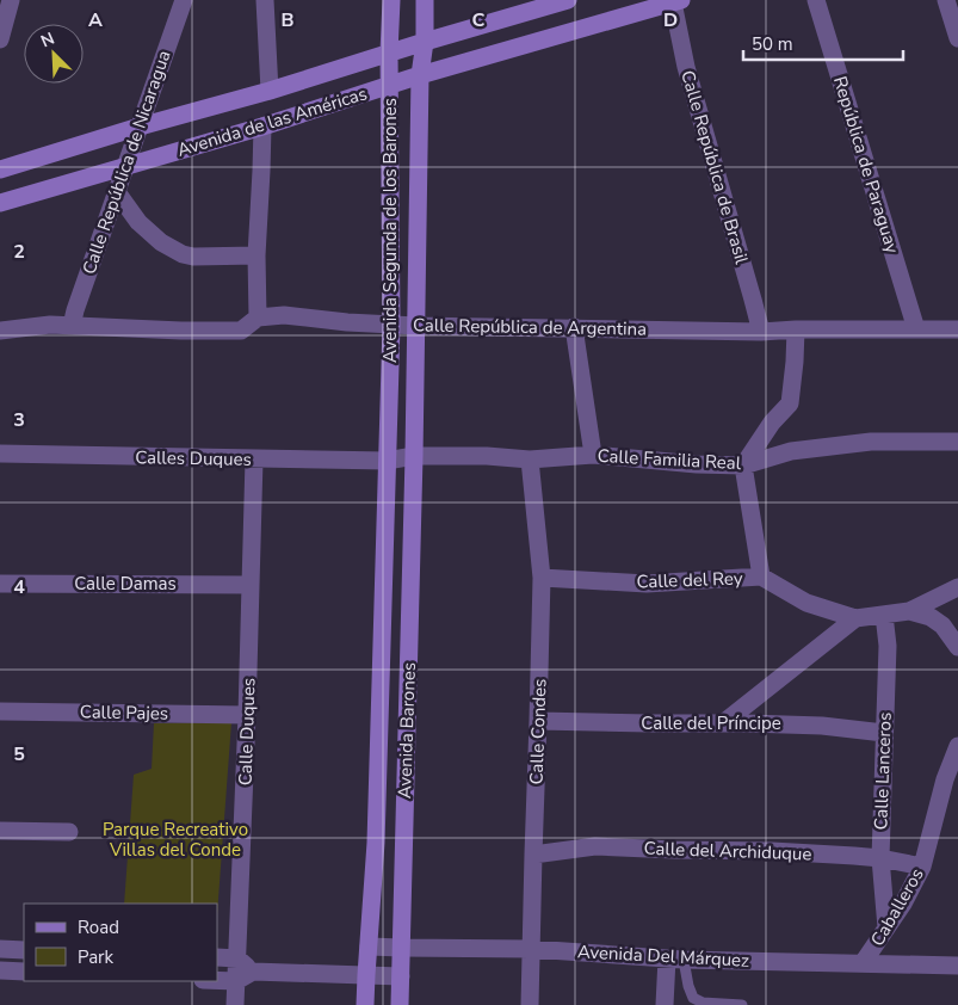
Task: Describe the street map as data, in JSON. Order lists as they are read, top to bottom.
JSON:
{
  "streets": {
    "main road": ["Avenida de las Américas", "Avenida Segunda de los Barones", "Avenida Barones"],
    "street": [
      "Calle República de Nicaragua",
      "República de Paraguay",
      "Calle República de Brasil",
      "Calle República de Argentina",
      "Calles Duques",
      "Calle Familia Real",
      "Calle del Rey",
      "Calle Damas",
      "Calle Pajes",
      "Calle del Príncipe",
      "Calle Duques",
      "Calle Condes",
      "Calle Lanceros",
      "Calle del Archiduque",
      "Caballeros",
      "Avenida Del Márquez"
    ]
  },
  "crossings": [
    ["Avenida de las Américas", "Calle República de Nicaragua"],
    ["Avenida de las Américas", "Calle República de Brasil"],
    ["Avenida de las Américas", "Avenida Segunda de los Barones"],
    ["Calle República de Nicaragua", "Calle República de Argentina"],
    ["República de Paraguay", "Calle República de Argentina"],
    ["Calle República de Brasil", "Calle República de Argentina"],
    ["Avenida Segunda de los Barones", "Calle República de Argentina"],
    ["Avenida Segunda de los Barones", "Calles Duques"],
    ["Avenida Segunda de los Barones", "Calle Familia Real"],
    ["Avenida Segunda de los Barones", "Avenida Barones"],
    ["Calles Duques", "Calle Familia Real"],
    ["Calles Duques", "Avenida Barones"],
    ["Calles Duques", "Calle Duques"],
    ["Calle Familia Real", "Avenida Barones"],
    ["Calle Familia Real", "Calle Condes"],
    ["Calle del Rey", "Calle Condes"],
    ["Calle del Rey", "Calle Lanceros"],
    ["Calle Damas", "Calle Duques"],
    ["Calle Pajes", "Calle Duques"],
    ["Calle del Príncipe", "Calle Condes"],
    ["Calle del Príncipe", "Calle Lanceros"],
    ["Avenida Barones", "Avenida Del Márquez"],
    ["Calle Condes", "Calle del Archiduque"],
    ["Calle Condes", "Avenida Del Márquez"],
    ["Calle Lanceros", "Calle del Archiduque"],
    ["Calle Lanceros", "Caballeros"],
    ["Calle del Archiduque", "Caballeros"],
    ["Caballeros", "Avenida Del Márquez"]
  ],
  "parks": ["Parque Recreativo Villas del Conde"],
  "legend": ["Road", "Park"],
  "scale_bar": "50 m",
  "north": "top left",
  "grid": {
    "columns": [
      "A",
      "B",
      "C",
      "D"
    ],
    "rows": [
      "2",
      "3",
      "4",
      "5"
    ]
  }
}
